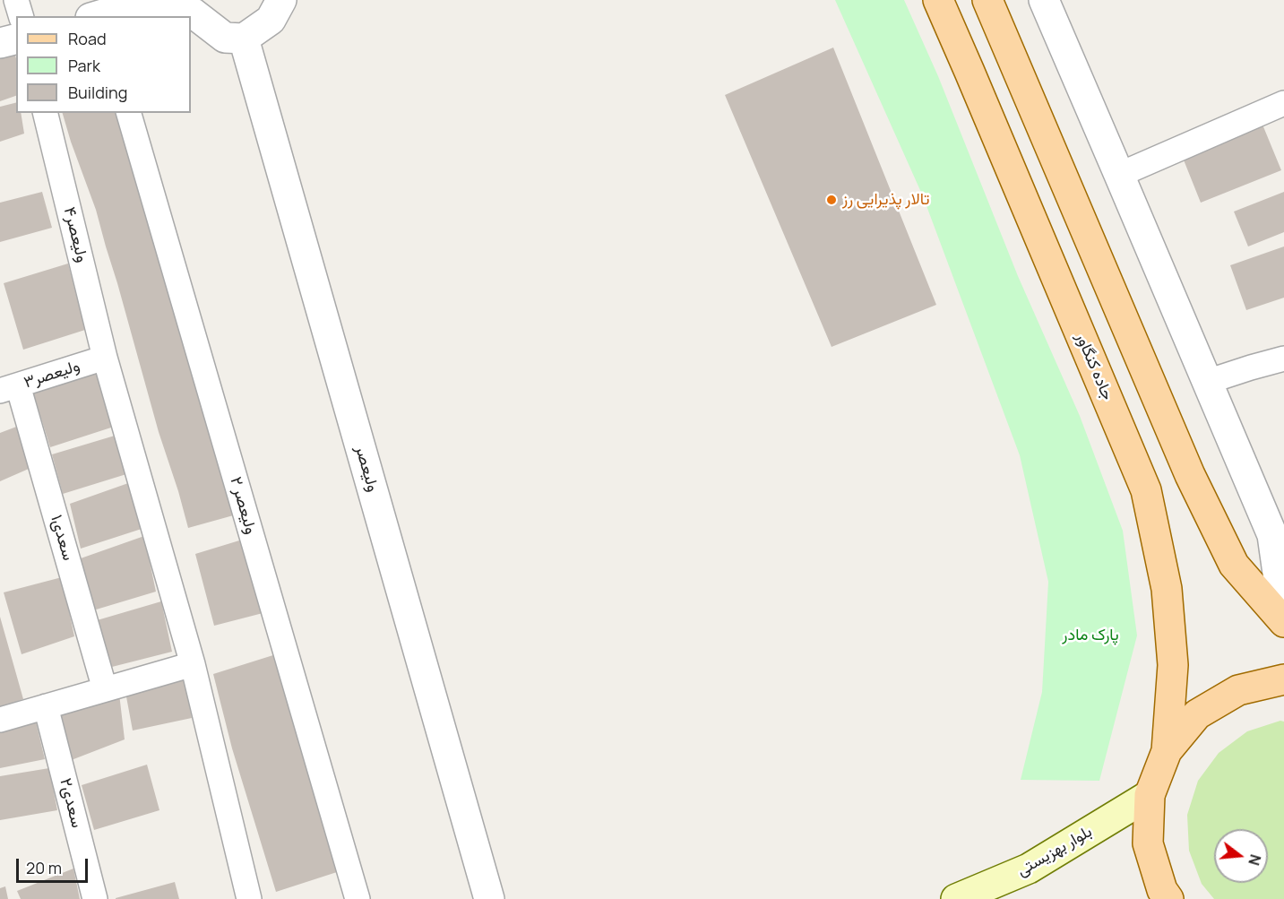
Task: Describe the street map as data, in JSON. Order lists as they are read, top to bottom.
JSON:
{
  "streets": {
    "main road": ["جاده کنگاور", "بلوار بهزیستی"],
    "street": [
      "ولیعصر۴",
      "ولیعصر۳",
      "ولیعصر",
      "ولیعصر ۲",
      "سعدی۱",
      "سعدی۲"
    ]
  },
  "crossings": [
    ["ولیعصر۴", "ولیعصر۳"],
    ["ولیعصر۳", "سعدی۱"]
  ],
  "parks": ["پارک مادر"],
  "places": ["تالار پذیرایی رز"],
  "legend": ["Road", "Park", "Building"],
  "scale_bar": "20 m",
  "north": "right"
}
